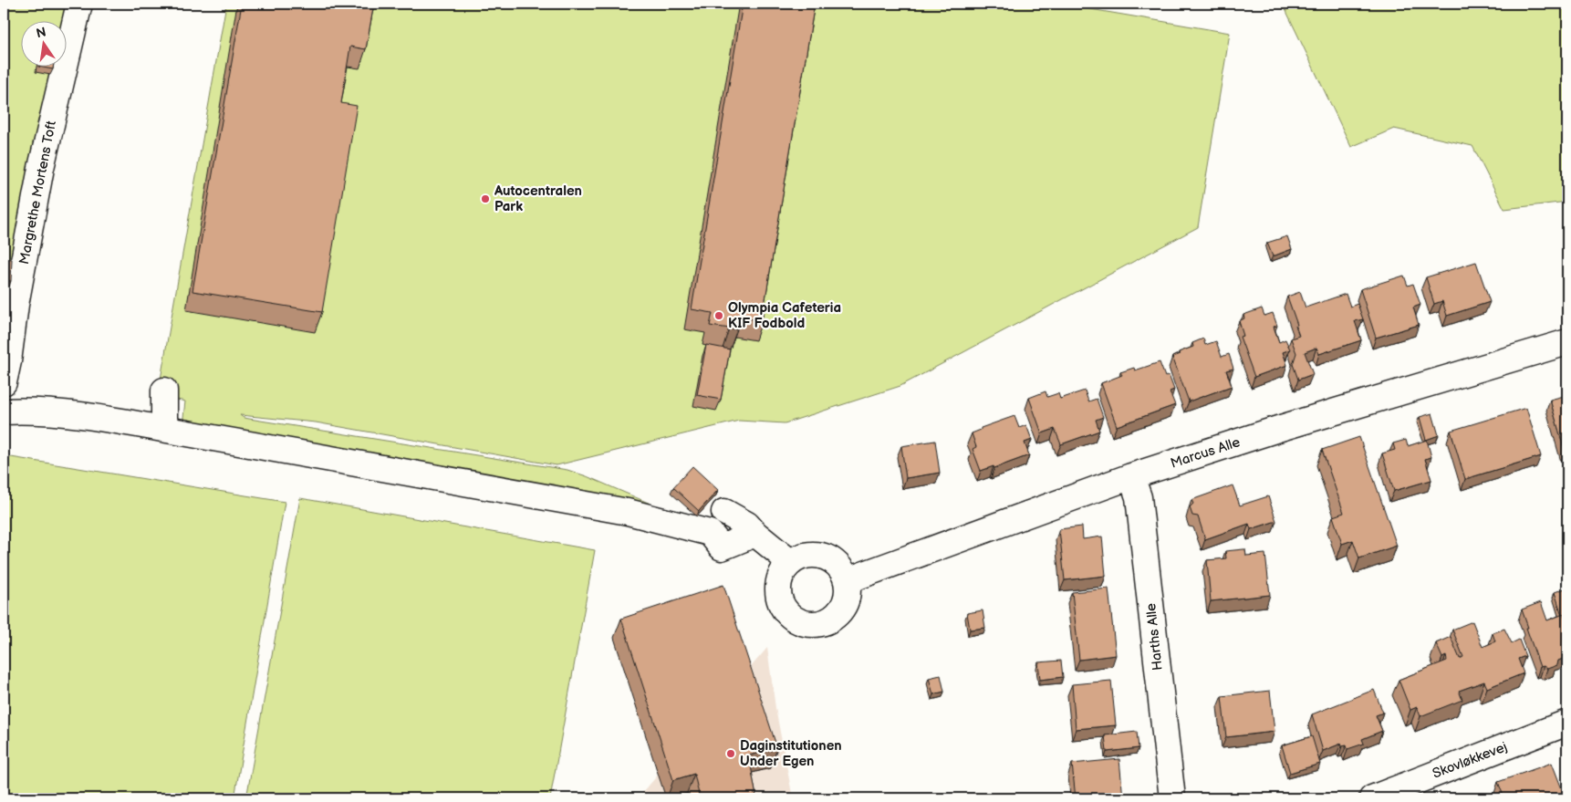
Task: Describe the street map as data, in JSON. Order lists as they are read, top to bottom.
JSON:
{
  "streets": {
    "street": [
      "Margrethe Mortens Toft",
      "Marcus Alle",
      "Harths Alle",
      "Skovløkkevej"
    ]
  },
  "crossings": [
    ["Marcus Alle", "Harths Alle"]
  ],
  "places": ["Autocentralen Park", "Olympia Cafeteria KIF Fodbold", "Daginstitutionen Under Egen"],
  "north": "top"
}
